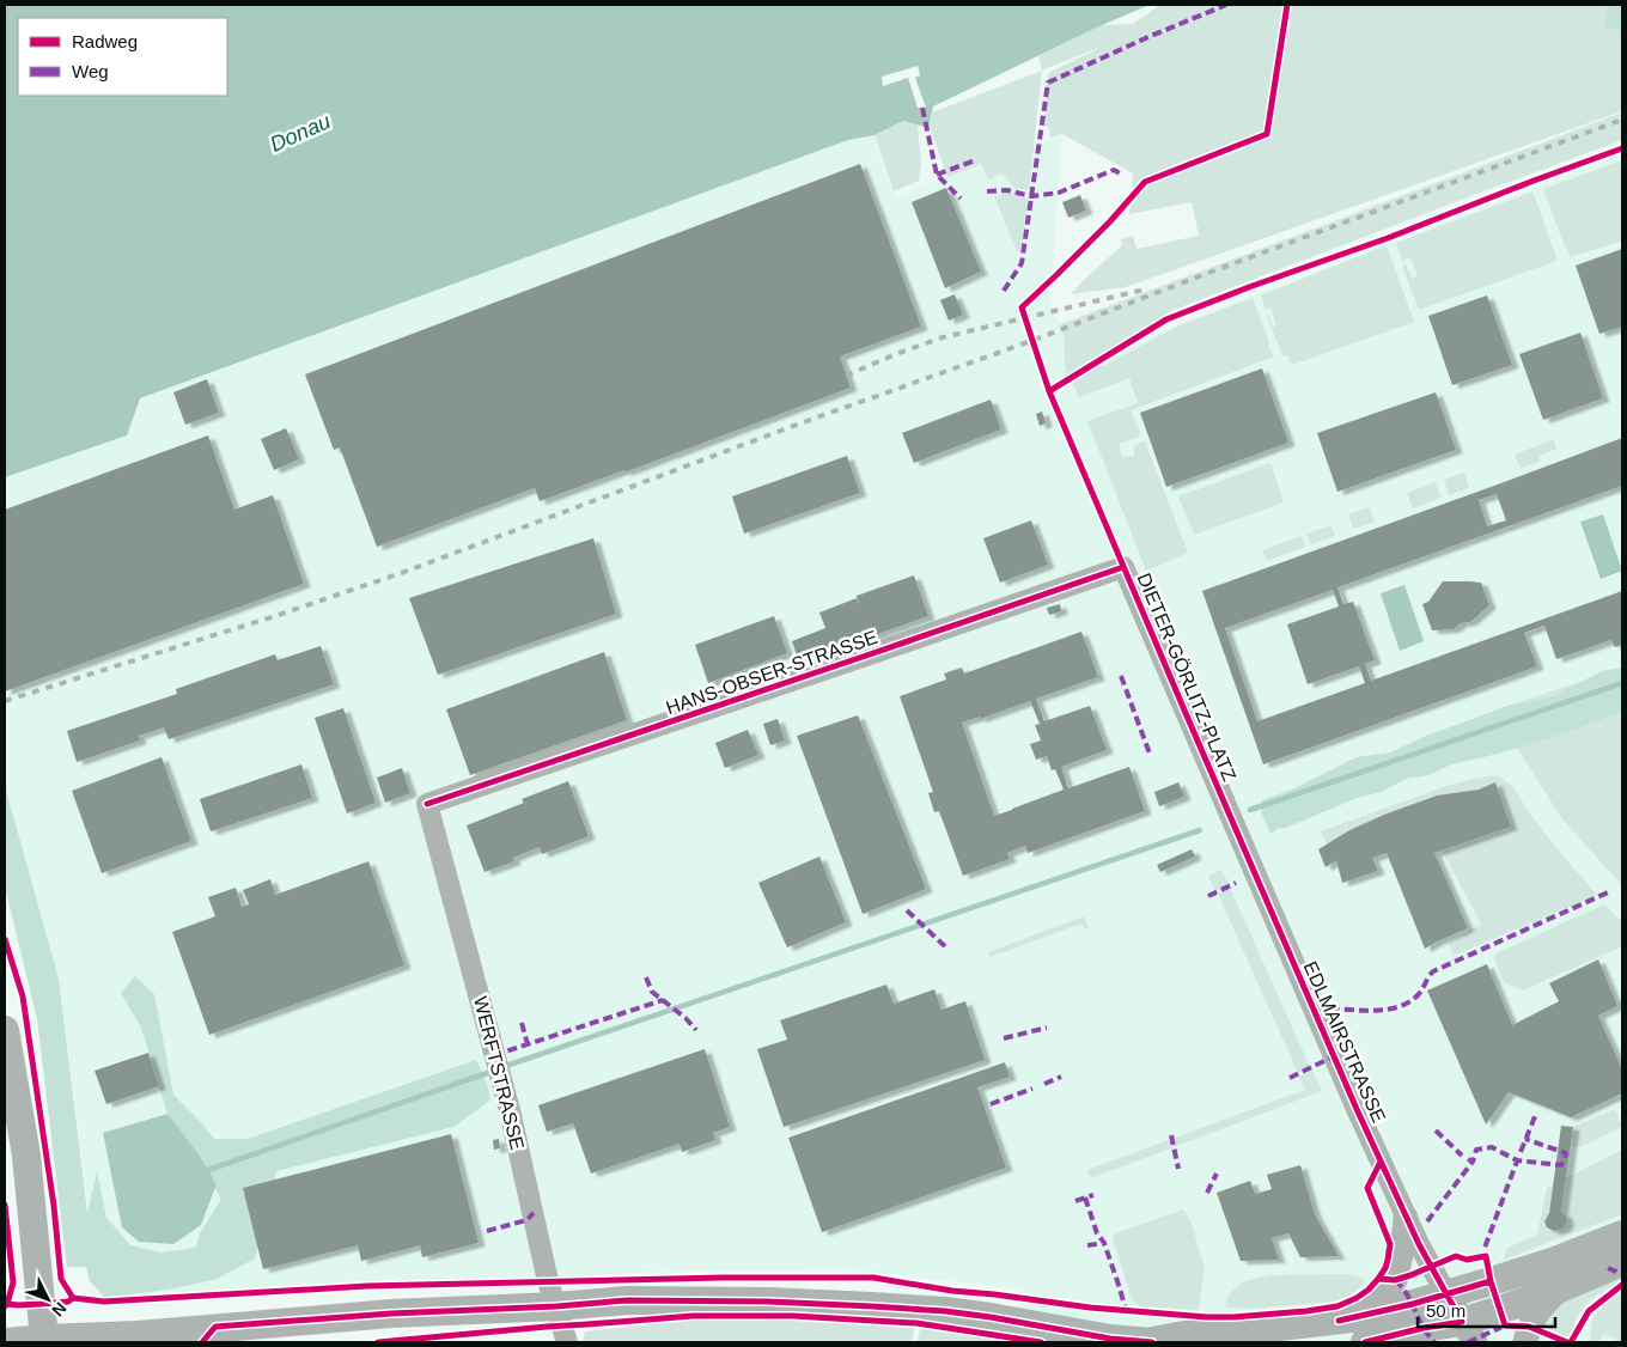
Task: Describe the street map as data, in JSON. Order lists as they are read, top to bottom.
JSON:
{
  "streets": {
    "street": [
      "HANS-OBSER-STRASSE",
      "DIETER-GÖRLITZ-PLATZ",
      "EDLMAIRSTRASSE",
      "WERFTSTRASSE"
    ]
  },
  "crossings": [
    ["HANS-OBSER-STRASSE", "DIETER-GÖRLITZ-PLATZ"],
    ["HANS-OBSER-STRASSE", "WERFTSTRASSE"],
    ["DIETER-GÖRLITZ-PLATZ", "EDLMAIRSTRASSE"]
  ],
  "water": ["Donau"],
  "legend": ["Radweg", "Weg"],
  "scale_bar": "50 m",
  "north": "bottom right"
}
